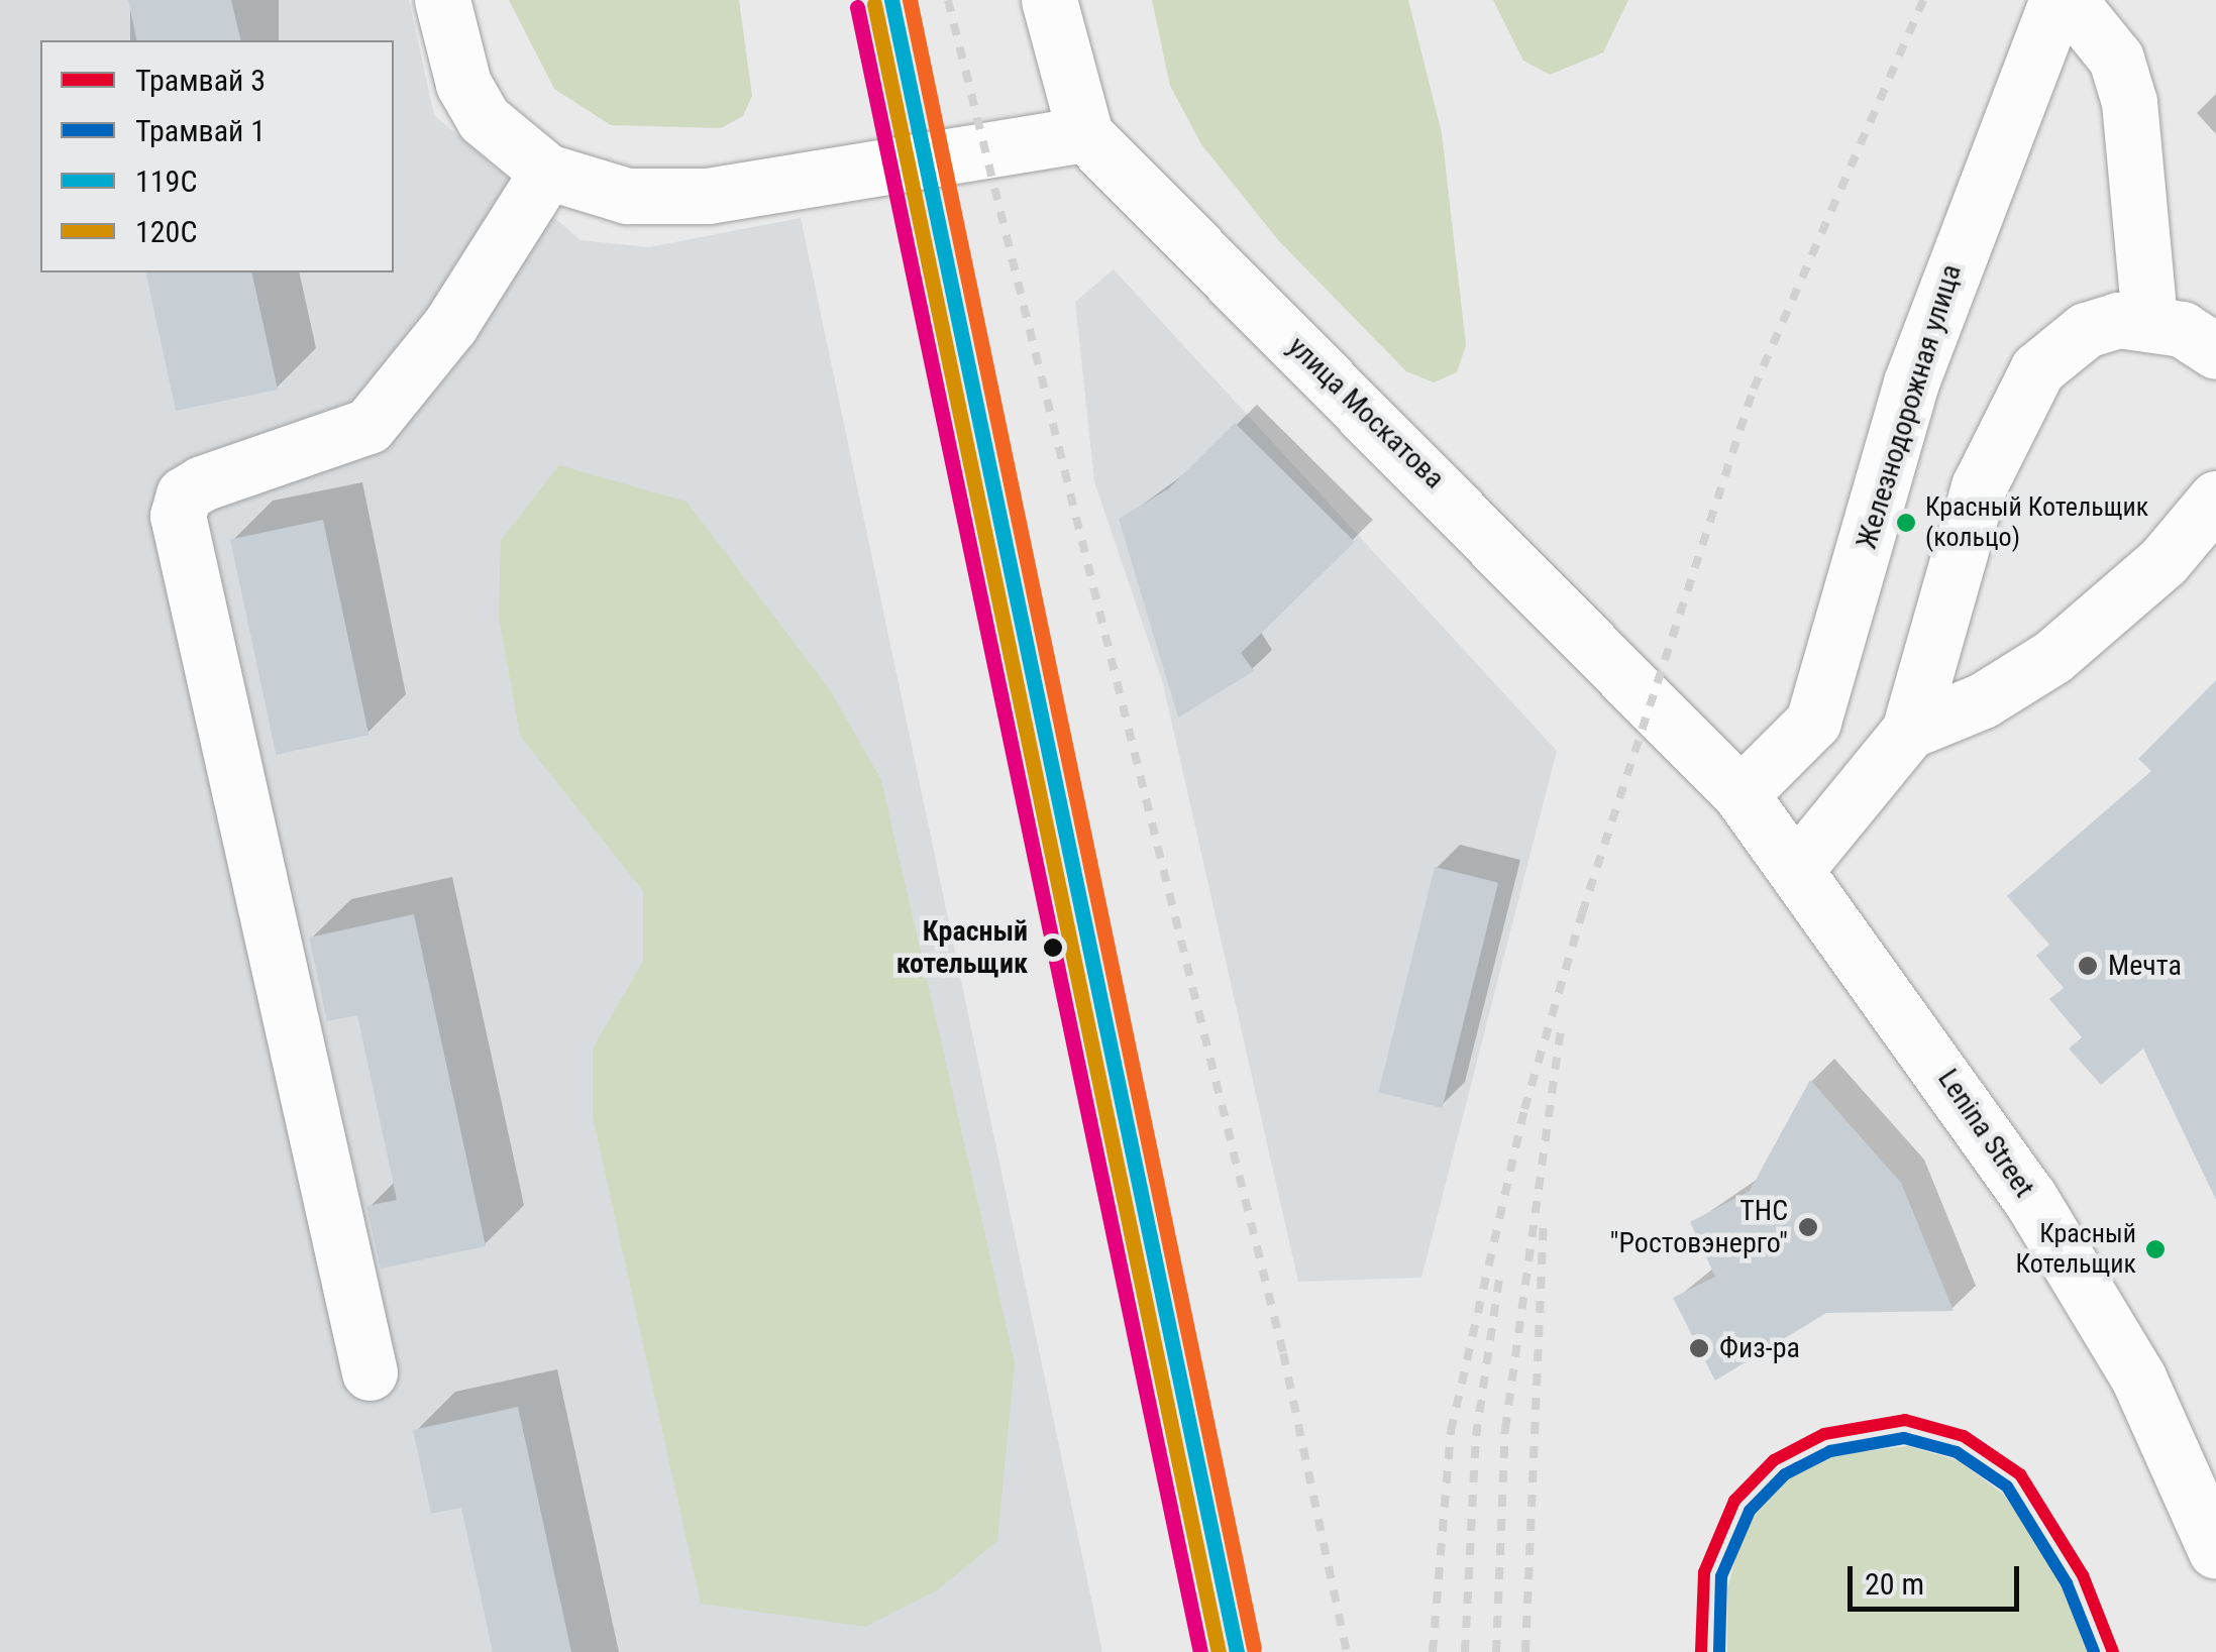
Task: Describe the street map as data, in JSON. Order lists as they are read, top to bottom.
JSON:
{
  "streets": {
    "street": ["Железнодорожная улица", "улица Москатова", "Lenina Street"]
  },
  "crossings": [
    ["Железнодорожная улица", "улица Москатова"],
    ["Железнодорожная улица", "Lenina Street"],
    ["улица Москатова", "Lenina Street"]
  ],
  "places": [
    "Красный Котельщик (кольцо)",
    "Красный котельщик",
    "Мечта",
    "ТНС \"Ростовэнерго\"",
    "Красный Котельщик",
    "Физ-ра"
  ],
  "lines": [
    "transit line 119С",
    "transit line 120С",
    "tram line 3",
    "tram line 1"
  ],
  "legend": [
    "Трамвай 3",
    "Трамвай 1",
    "119С",
    "120С"
  ],
  "scale_bar": "20 m"
}
